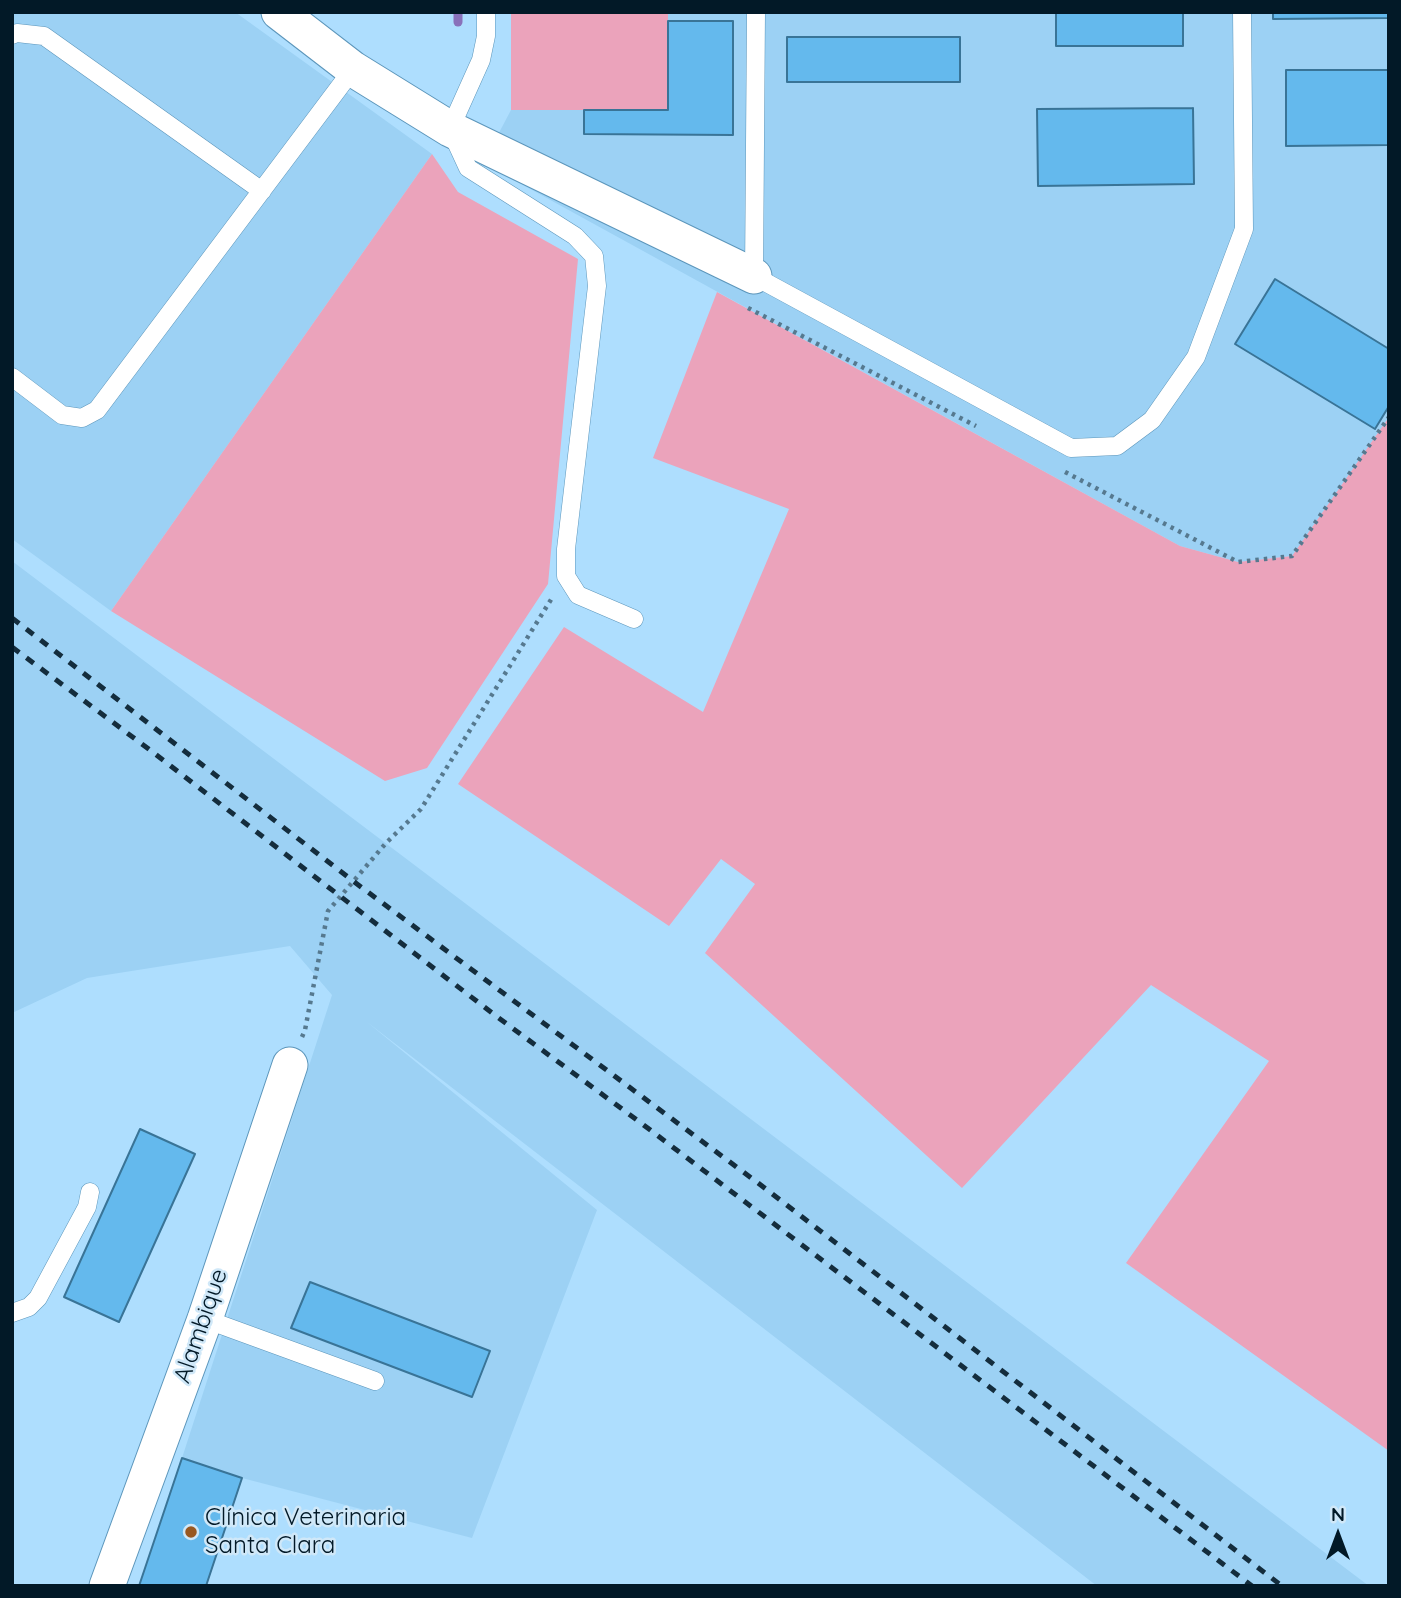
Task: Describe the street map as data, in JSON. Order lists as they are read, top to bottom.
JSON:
{
  "streets": {
    "street": ["Alambique"]
  },
  "places": ["Clínica Veterinaria Santa Clara"],
  "north": "top"
}
